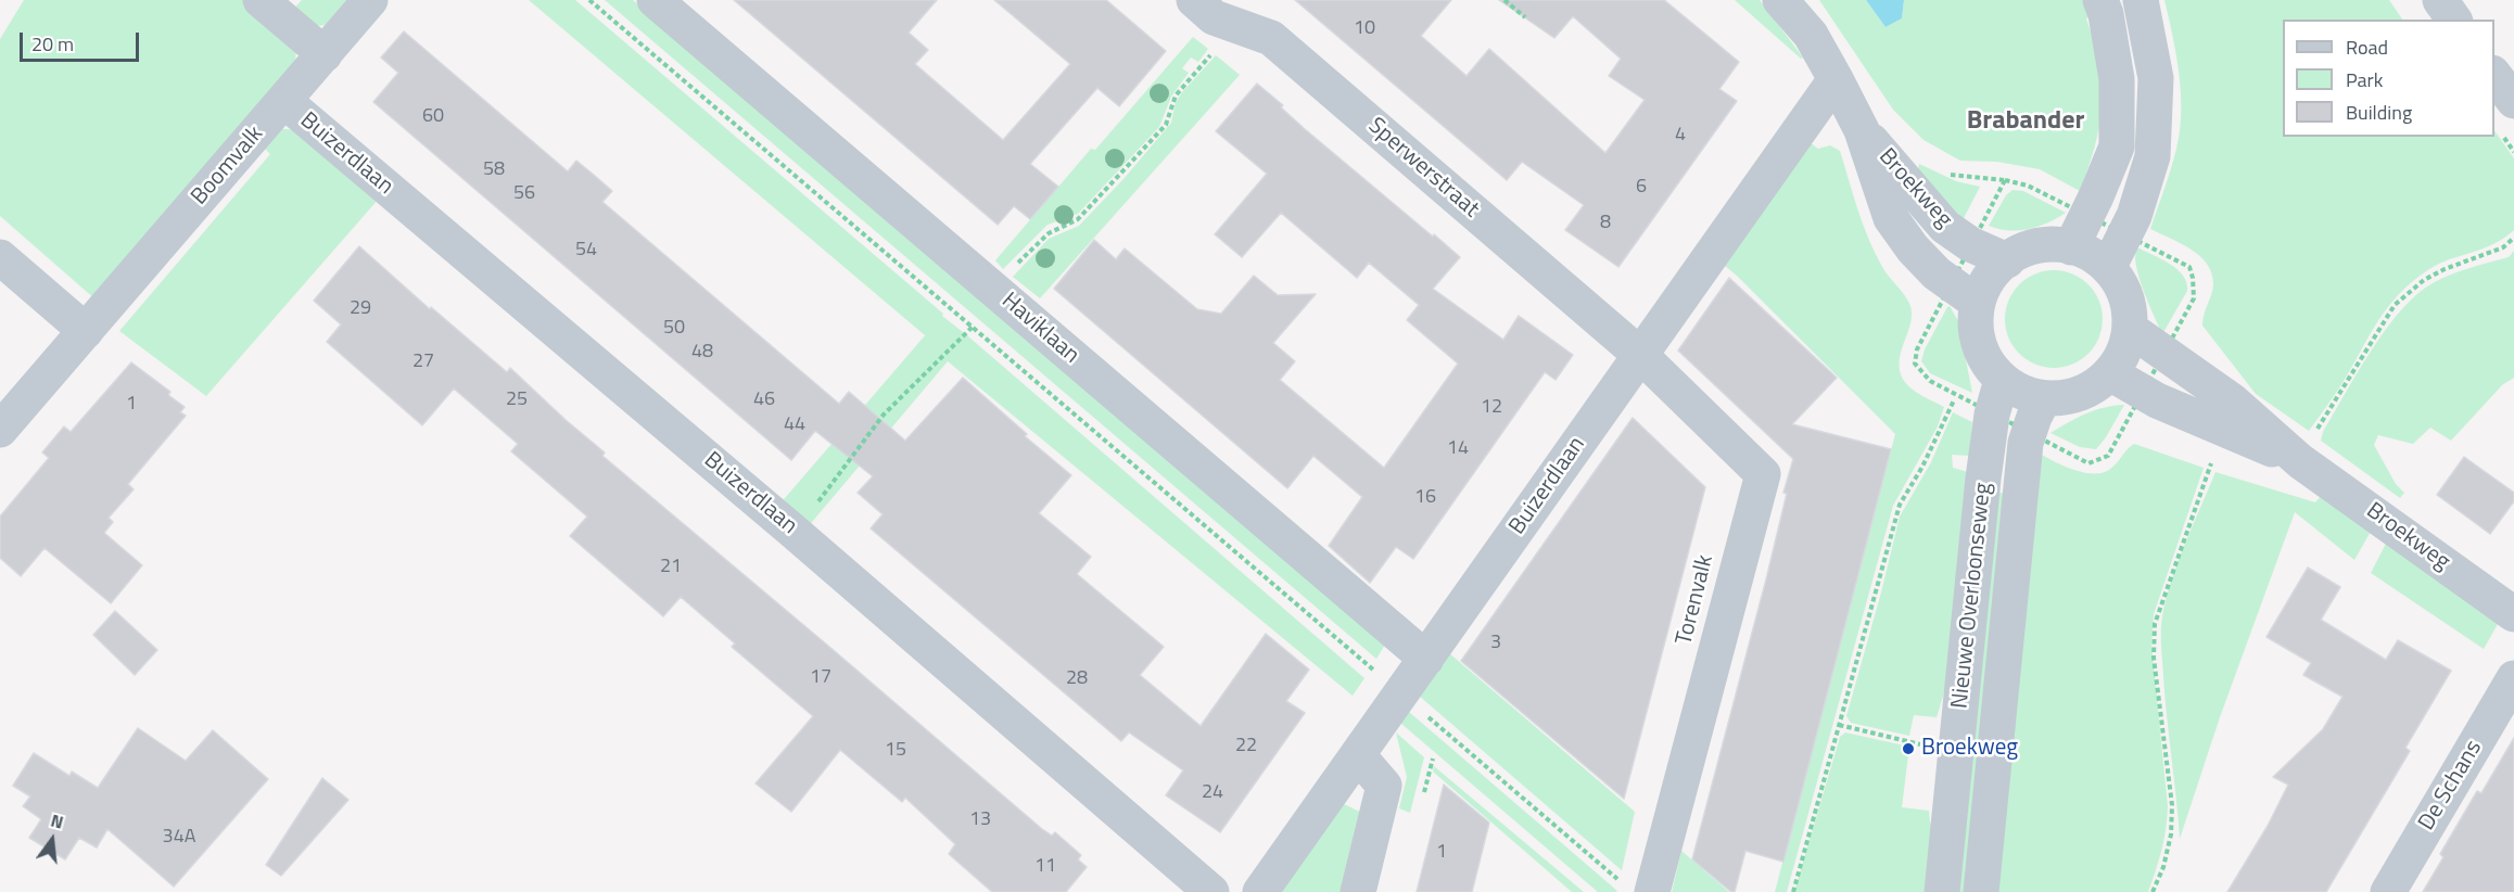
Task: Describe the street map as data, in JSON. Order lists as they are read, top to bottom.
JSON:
{
  "streets": {
    "street": [
      "Buizerdlaan",
      "Boomvalk",
      "Sperwerstraat",
      "Broekweg",
      "Haviklaan",
      "Nieuwe Overloonseweg",
      "Torenvalk",
      "De Schans"
    ]
  },
  "crossings": [
    ["Buizerdlaan", "Boomvalk"],
    ["Buizerdlaan", "Sperwerstraat"],
    ["Buizerdlaan", "Broekweg"],
    ["Buizerdlaan", "Haviklaan"],
    ["Buizerdlaan", "Torenvalk"],
    ["Sperwerstraat", "Torenvalk"],
    ["Broekweg", "Nieuwe Overloonseweg"]
  ],
  "districts": ["Brabander"],
  "places": ["Broekweg"],
  "house_numbers": [
    "10",
    "60",
    "4",
    "58",
    "6",
    "56",
    "8",
    "54",
    "29",
    "50",
    "48",
    "27",
    "25",
    "46",
    "1",
    "12",
    "44",
    "14",
    "16",
    "21",
    "3",
    "17",
    "28",
    "22",
    "15",
    "24",
    "13",
    "34A",
    "1",
    "11"
  ],
  "legend": ["Road", "Park", "Building"],
  "scale_bar": "20 m",
  "north": "top"
}
